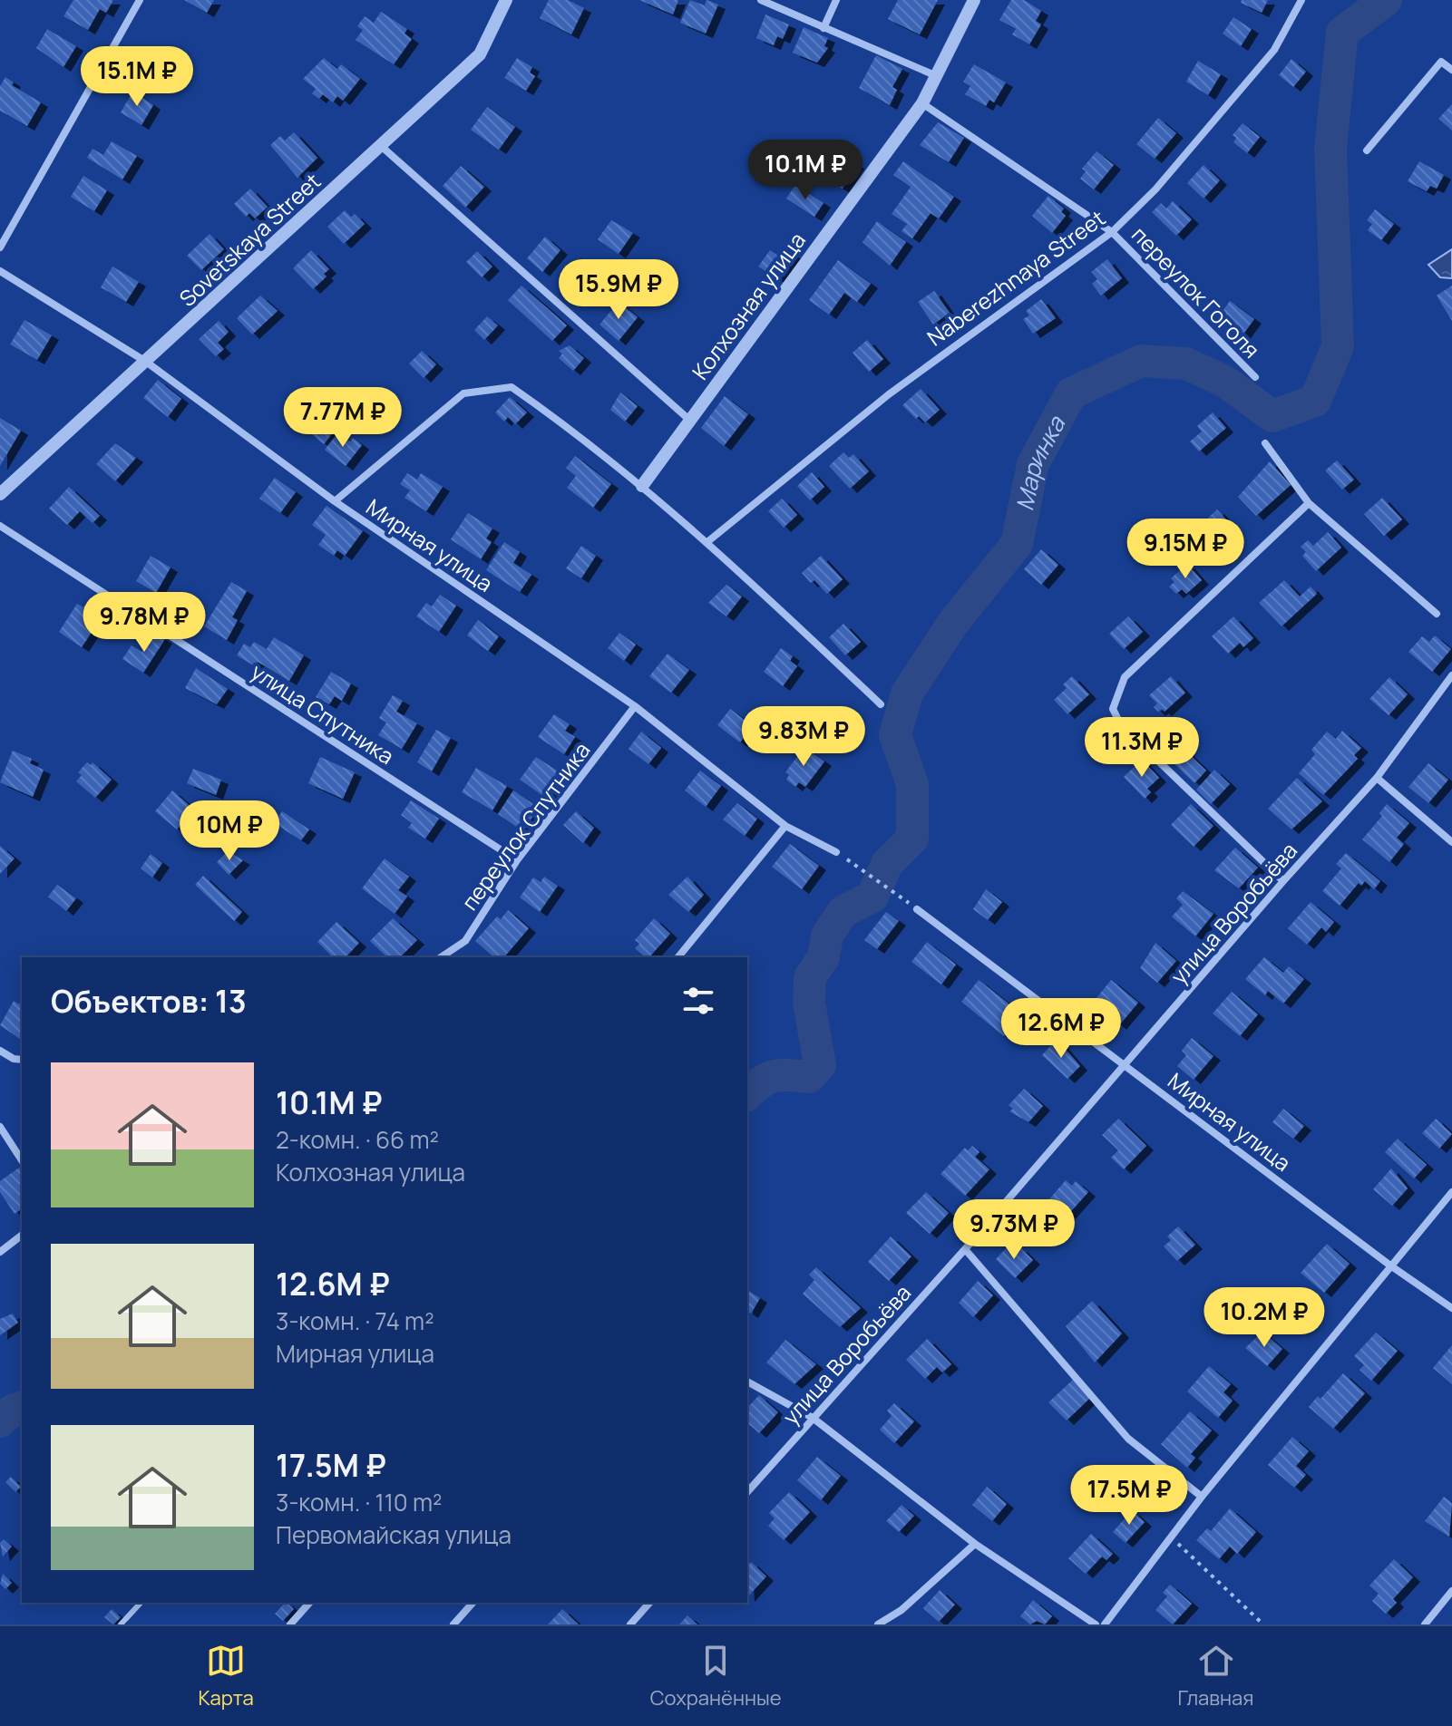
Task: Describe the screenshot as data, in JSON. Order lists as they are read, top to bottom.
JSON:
{
  "streets": {
    "street": [
      "Sovetskaya Street",
      "Naberezhnaya Street",
      "переулок Гоголя",
      "Колхозная улица",
      "Мирная улица",
      "улица Спутника",
      "переулок Спутника",
      "улица Воробьёва"
    ]
  },
  "crossings": [
    ["Sovetskaya Street", "Мирная улица"],
    ["Naberezhnaya Street", "переулок Гоголя"],
    ["переулок Гоголя", "Колхозная улица"],
    ["Мирная улица", "переулок Спутника"],
    ["Мирная улица", "улица Воробьёва"],
    ["улица Спутника", "переулок Спутника"]
  ],
  "water": ["Маринка"],
  "page": {
    "price": [
      "15.1M ₽",
      "10.1M ₽",
      "15.9M ₽",
      "7.77M ₽",
      "9.15M ₽",
      "9.78M ₽",
      "9.83M ₽",
      "11.3M ₽",
      "10M ₽",
      "12.6M ₽",
      "9.73M ₽",
      "10.2M ₽",
      "17.5M ₽"
    ],
    "heading": "Объектов: 13",
    "list": [
      {
        "name": "10.1M ₽",
        "note": "2-комн. · 66 m² · Колхозная улица"
      },
      {
        "name": "12.6M ₽",
        "note": "3-комн. · 74 m² · Мирная улица"
      },
      {
        "name": "17.5M ₽",
        "note": "3-комн. · 110 m² · Первомайская улица"
      }
    ],
    "tabs": ["Карта", "Сохранённые", "Главная"]
  }
}
